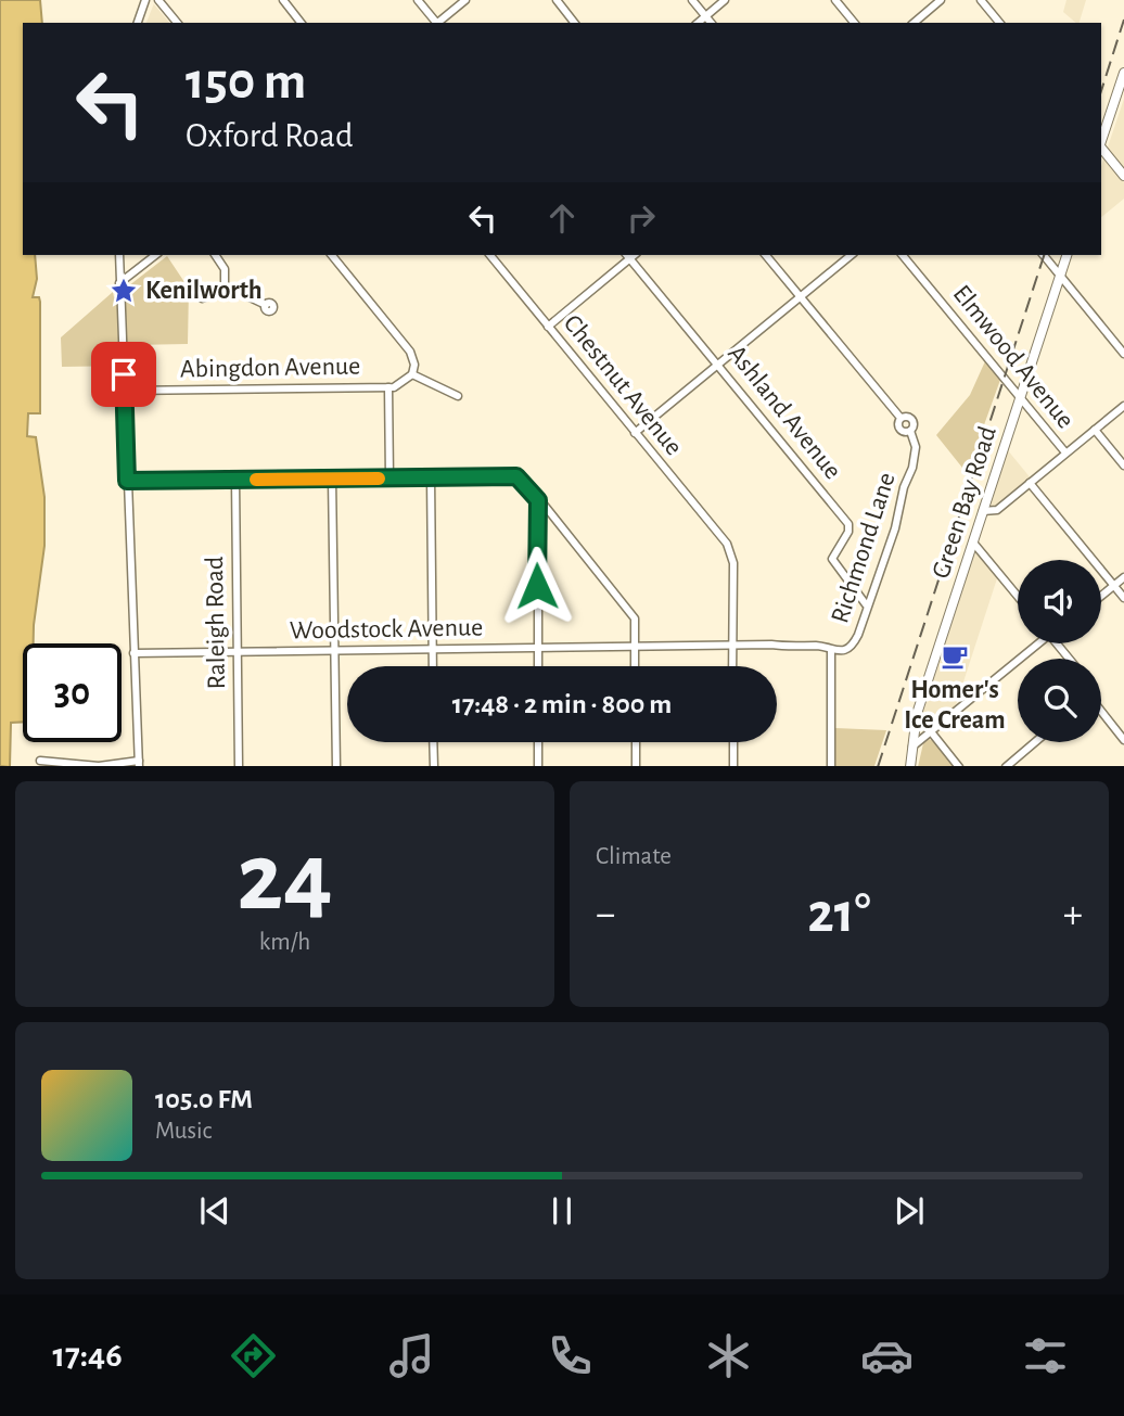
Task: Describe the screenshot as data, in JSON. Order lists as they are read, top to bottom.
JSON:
{
  "streets": {
    "main road": ["Green Bay Road"],
    "street": [
      "Elmwood Avenue",
      "Abingdon Avenue",
      "Chestnut Avenue",
      "Ashland Avenue",
      "Richmond Lane",
      "Raleigh Road",
      "Woodstock Avenue"
    ]
  },
  "crossings": [
    ["Elmwood Avenue", "Green Bay Road"],
    ["Chestnut Avenue", "Woodstock Avenue"],
    ["Ashland Avenue", "Richmond Lane"],
    ["Richmond Lane", "Woodstock Avenue"],
    ["Raleigh Road", "Woodstock Avenue"]
  ],
  "places": {
    "place": ["Kenilworth"],
    "cafe": ["Homer's Ice Cream"]
  },
  "page": {
    "turn": ["150 m", "Oxford Road"],
    "limit": "30",
    "trip": "17:48 · 2 min · 800 m",
    "tile": [
      ["24", "km/h"],
      "Climate"
    ],
    "heat": ["−", "21°", "+"],
    "song": ["105.0 FM", "Music"],
    "tabs": "17:46"
  }
}
